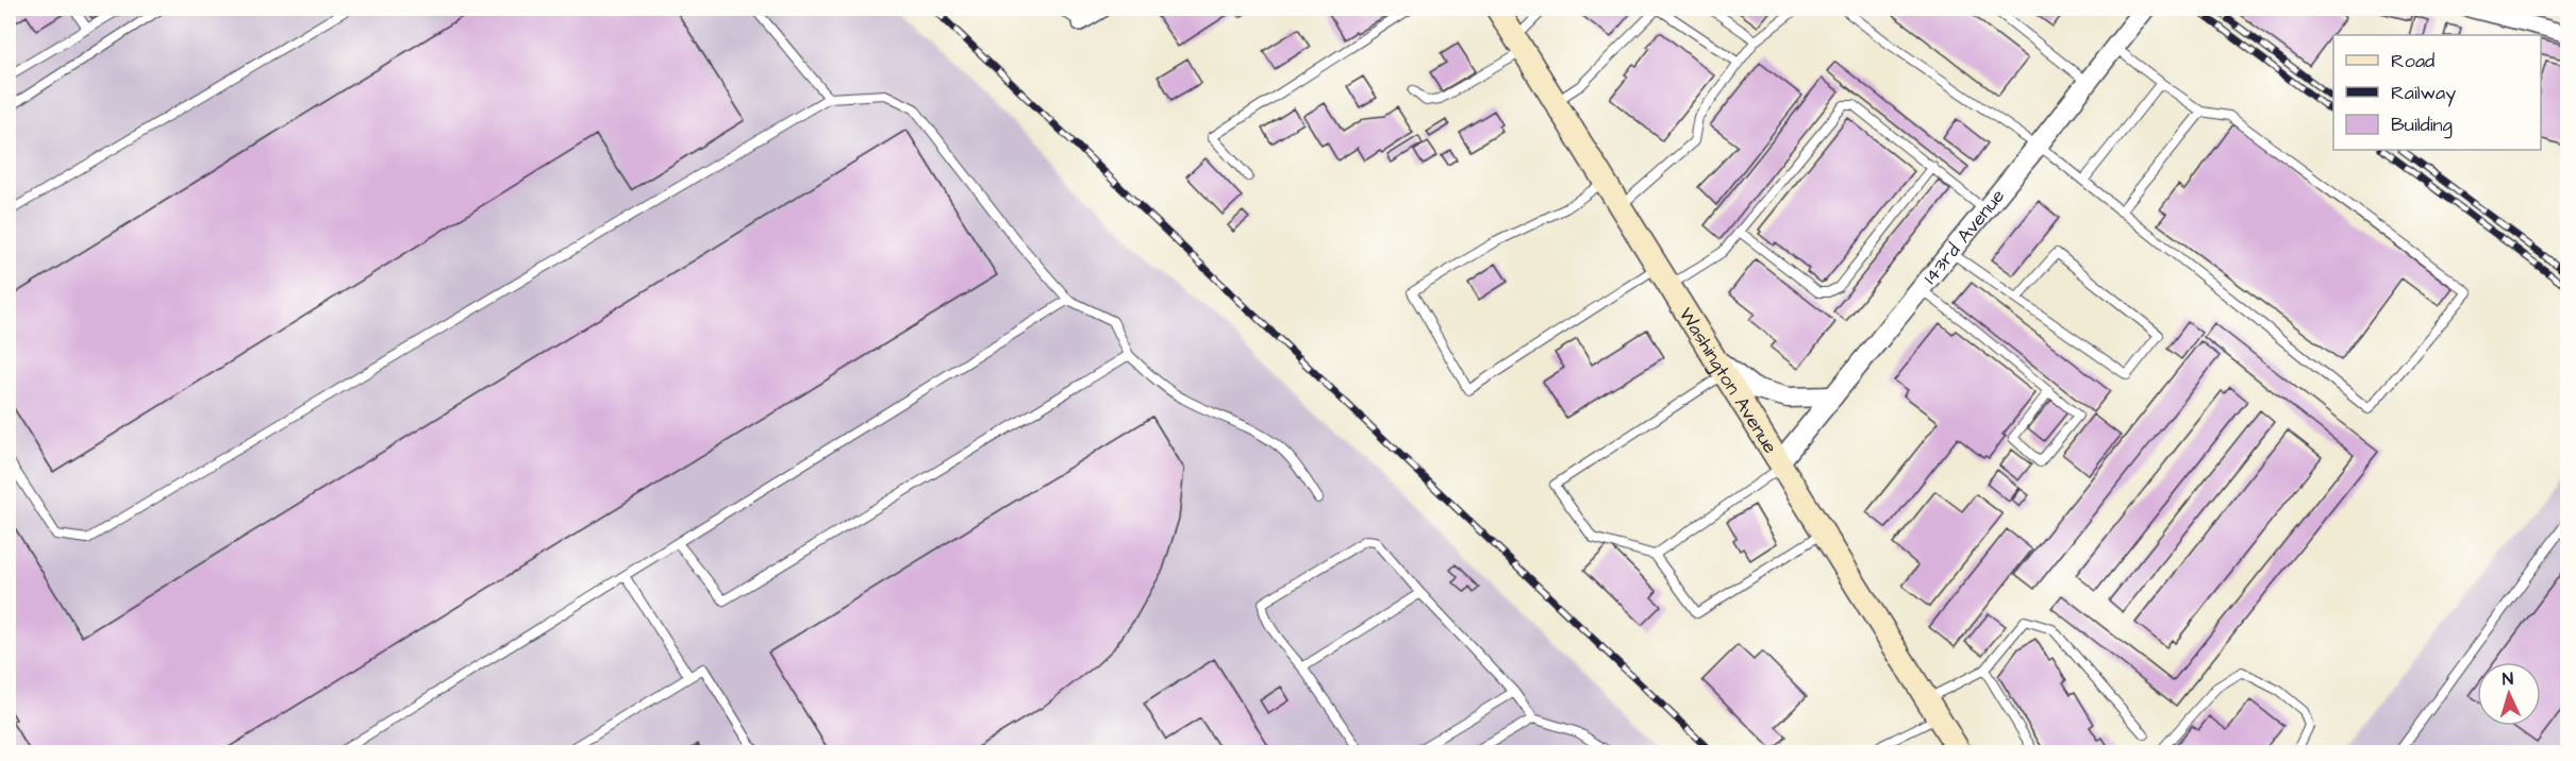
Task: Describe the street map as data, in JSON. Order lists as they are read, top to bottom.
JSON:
{
  "streets": {
    "main road": ["Washington Avenue"],
    "street": ["143rd Avenue"]
  },
  "crossings": [
    ["143rd Avenue", "Washington Avenue"]
  ],
  "legend": ["Road", "Railway", "Building"],
  "north": "top"
}
